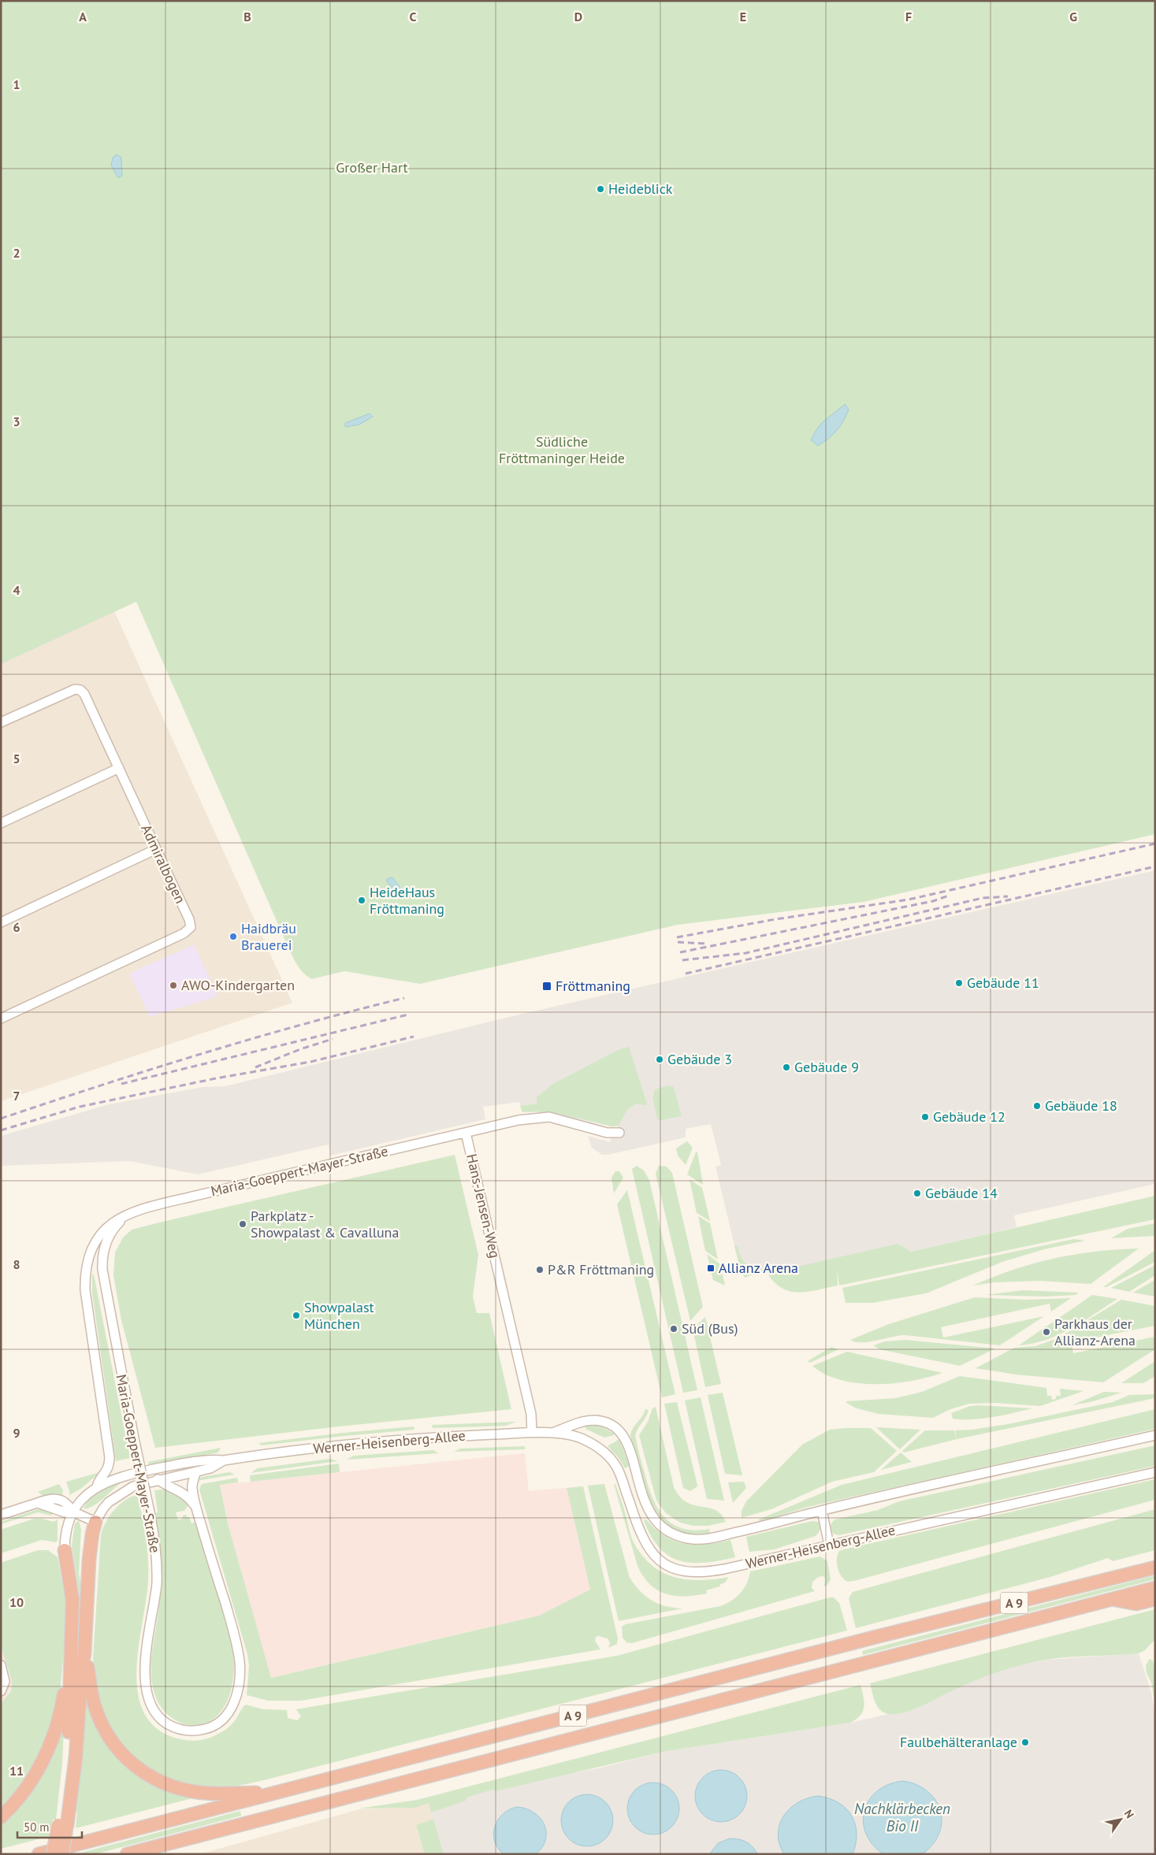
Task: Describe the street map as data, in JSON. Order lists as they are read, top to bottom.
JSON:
{
  "streets": {
    "highway": ["A 9"],
    "street": [
      "Admiralbogen",
      "Maria-Goeppert-Mayer-Straße",
      "Hans-Jensen-Weg",
      "Werner-Heisenberg-Allee"
    ]
  },
  "crossings": [
    ["Maria-Goeppert-Mayer-Straße", "Hans-Jensen-Weg"],
    ["Maria-Goeppert-Mayer-Straße", "Werner-Heisenberg-Allee"],
    ["Hans-Jensen-Weg", "Werner-Heisenberg-Allee"]
  ],
  "water": ["Nachklärbecken Bio II"],
  "parks": ["Großer Hart", "Südliche Fröttmaninger Heide"],
  "places": {
    "other": [
      "Heideblick",
      "HeideHaus Fröttmaning",
      "Haidbräu Brauerei",
      "Gebäude 11",
      "AWO-Kindergarten",
      "Gebäude 3",
      "Gebäude 9",
      "Gebäude 18",
      "Gebäude 12",
      "Gebäude 14",
      "Parkplatz - Showpalast & Cavalluna",
      "P&R Fröttmaning",
      "Showpalast München",
      "Süd (Bus)",
      "Parkhaus der Allianz-Arena",
      "Faulbehälteranlage"
    ],
    "transit": ["Fröttmaning", "Allianz Arena"]
  },
  "scale_bar": "50 m",
  "north": "top right",
  "grid": {
    "columns": [
      "A",
      "B",
      "C",
      "D",
      "E",
      "F",
      "G"
    ],
    "rows": [
      "1",
      "2",
      "3",
      "4",
      "5",
      "6",
      "7",
      "8",
      "9",
      "10",
      "11"
    ]
  }
}
